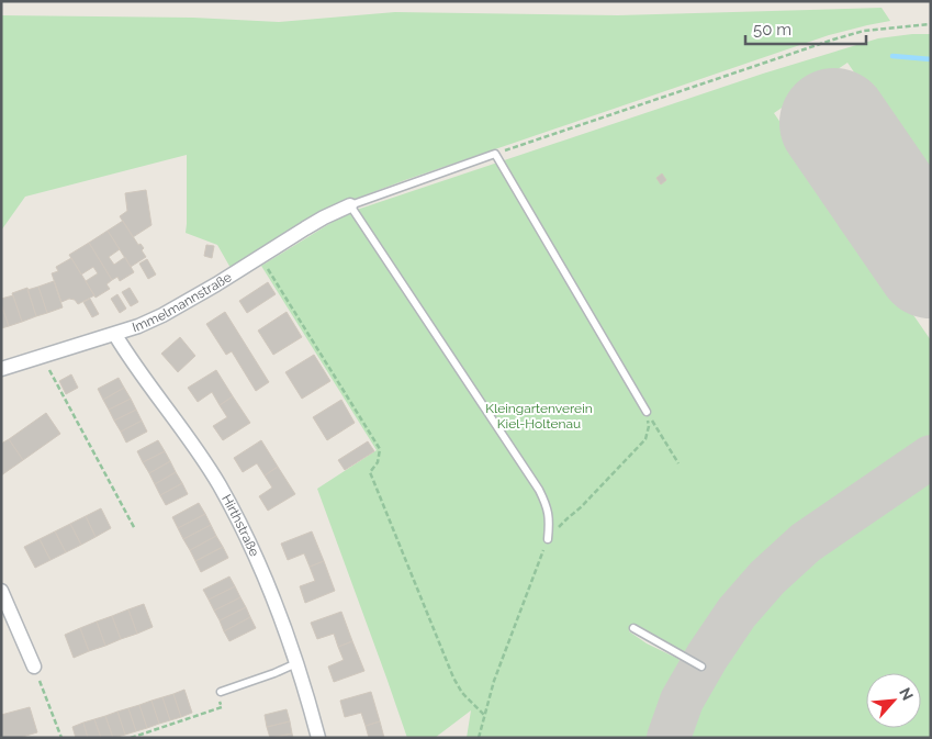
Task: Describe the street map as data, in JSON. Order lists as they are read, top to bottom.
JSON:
{
  "streets": {
    "street": ["Immelmannstraße", "Hirthstraße"]
  },
  "crossings": [
    ["Immelmannstraße", "Hirthstraße"]
  ],
  "parks": ["Kleingartenverein Kiel-Holtenau"],
  "scale_bar": "50 m",
  "north": "top right"
}
